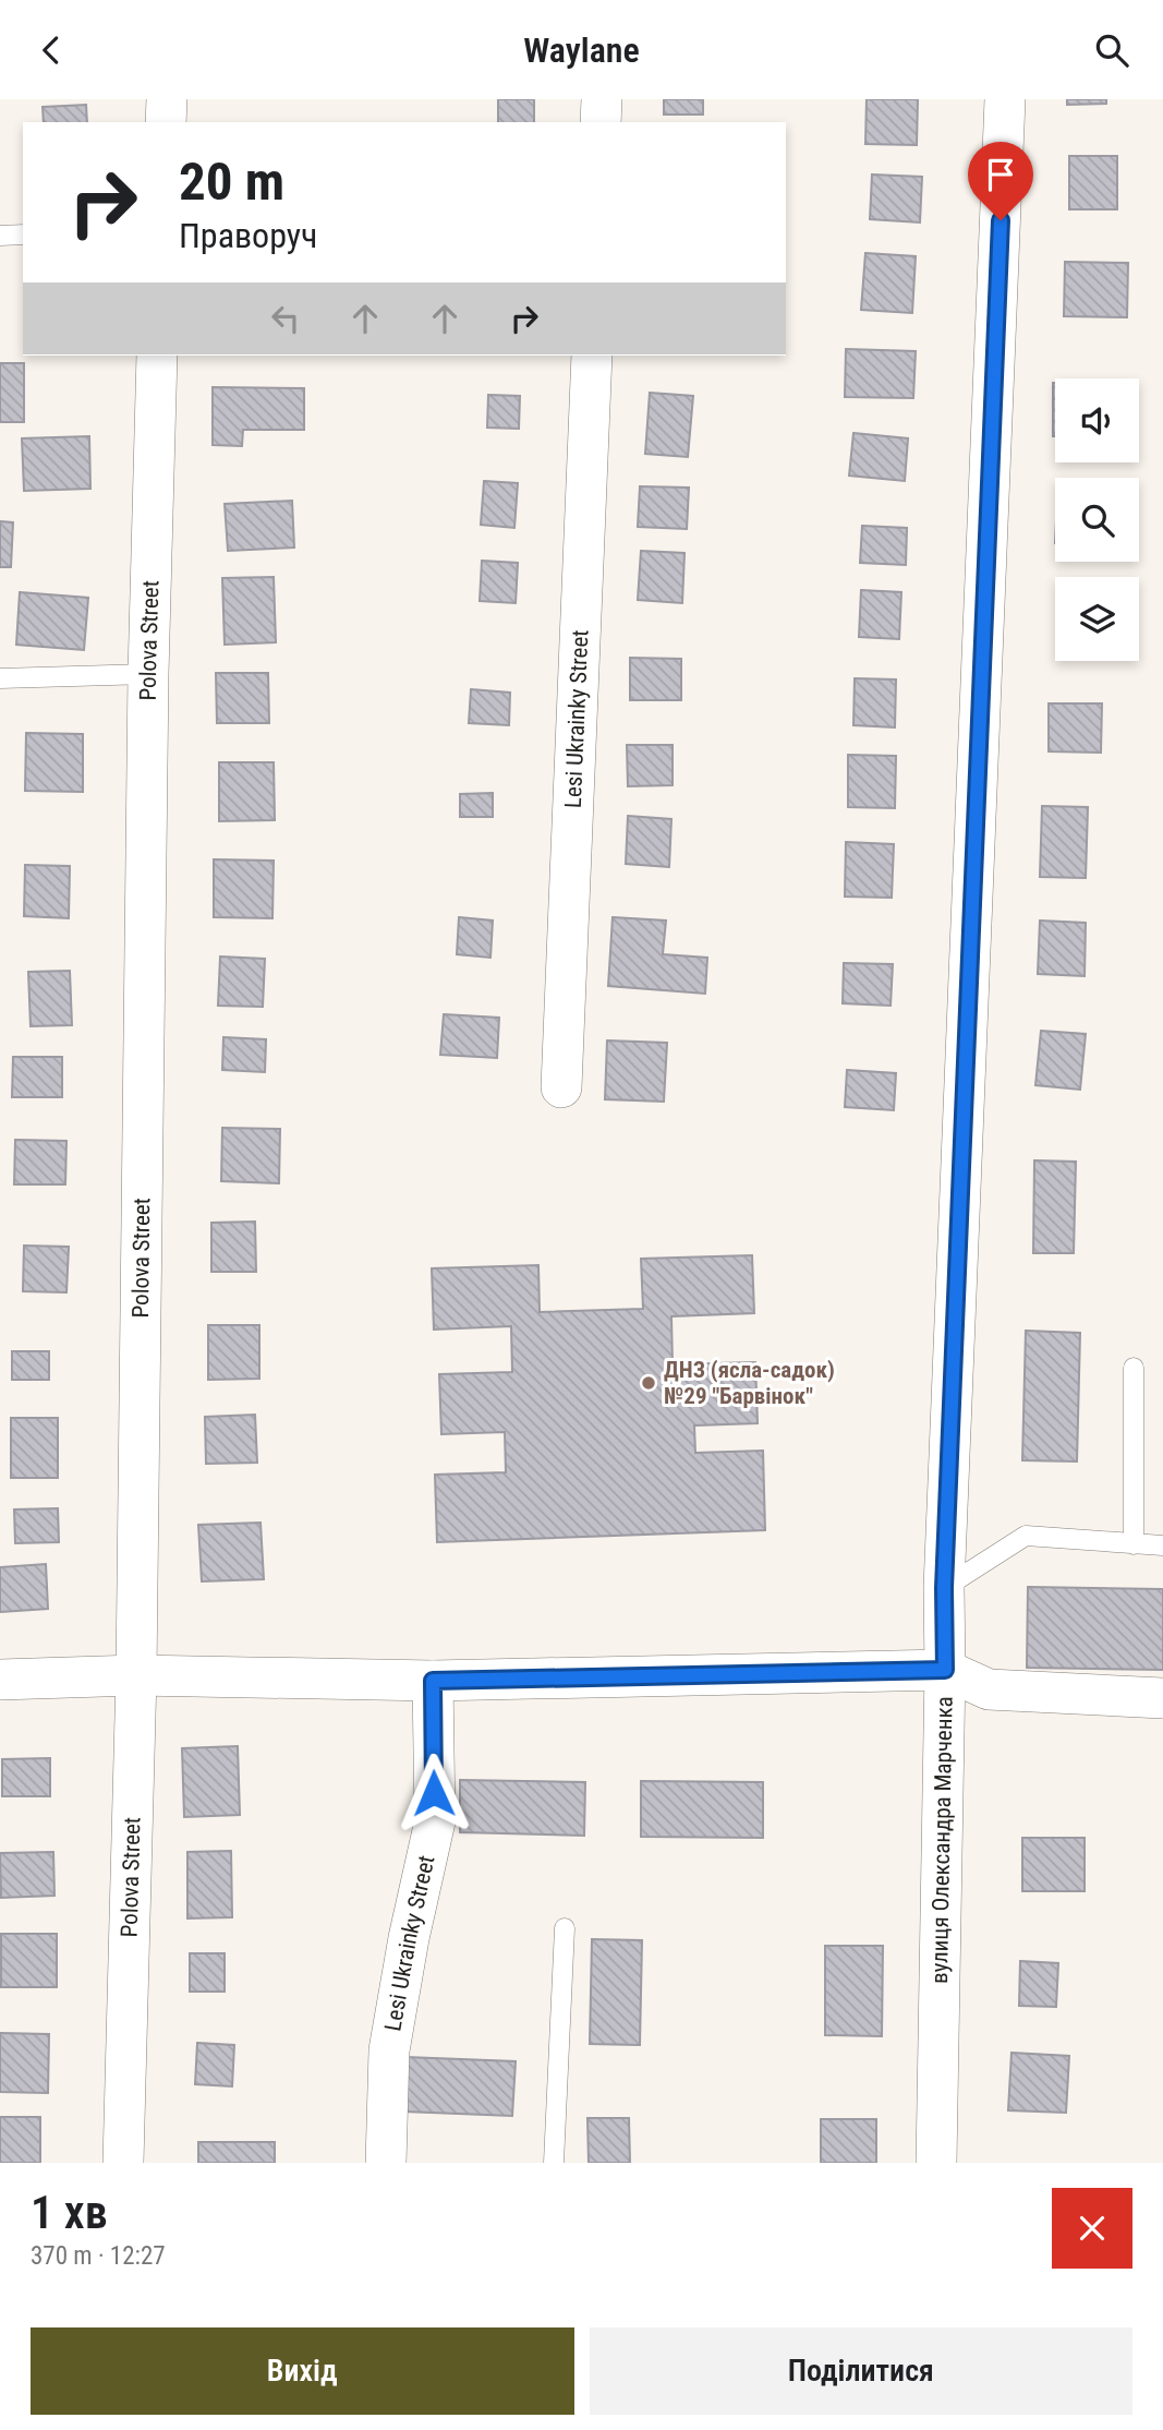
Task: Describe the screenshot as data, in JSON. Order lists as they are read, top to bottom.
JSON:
{
  "streets": {
    "street": ["Polova Street", "Lesi Ukrainky Street", "вулиця Олександра Марченка"]
  },
  "places": ["ДНЗ (ясла-садок) №29 \"Барвінок\""],
  "page": {
    "header": "Waylane",
    "turn": ["20 m", "Праворуч"],
    "heading": ["1 хв", "370 m · 12:27"],
    "buttons": ["Вихід", "Поділитися"]
  }
}
